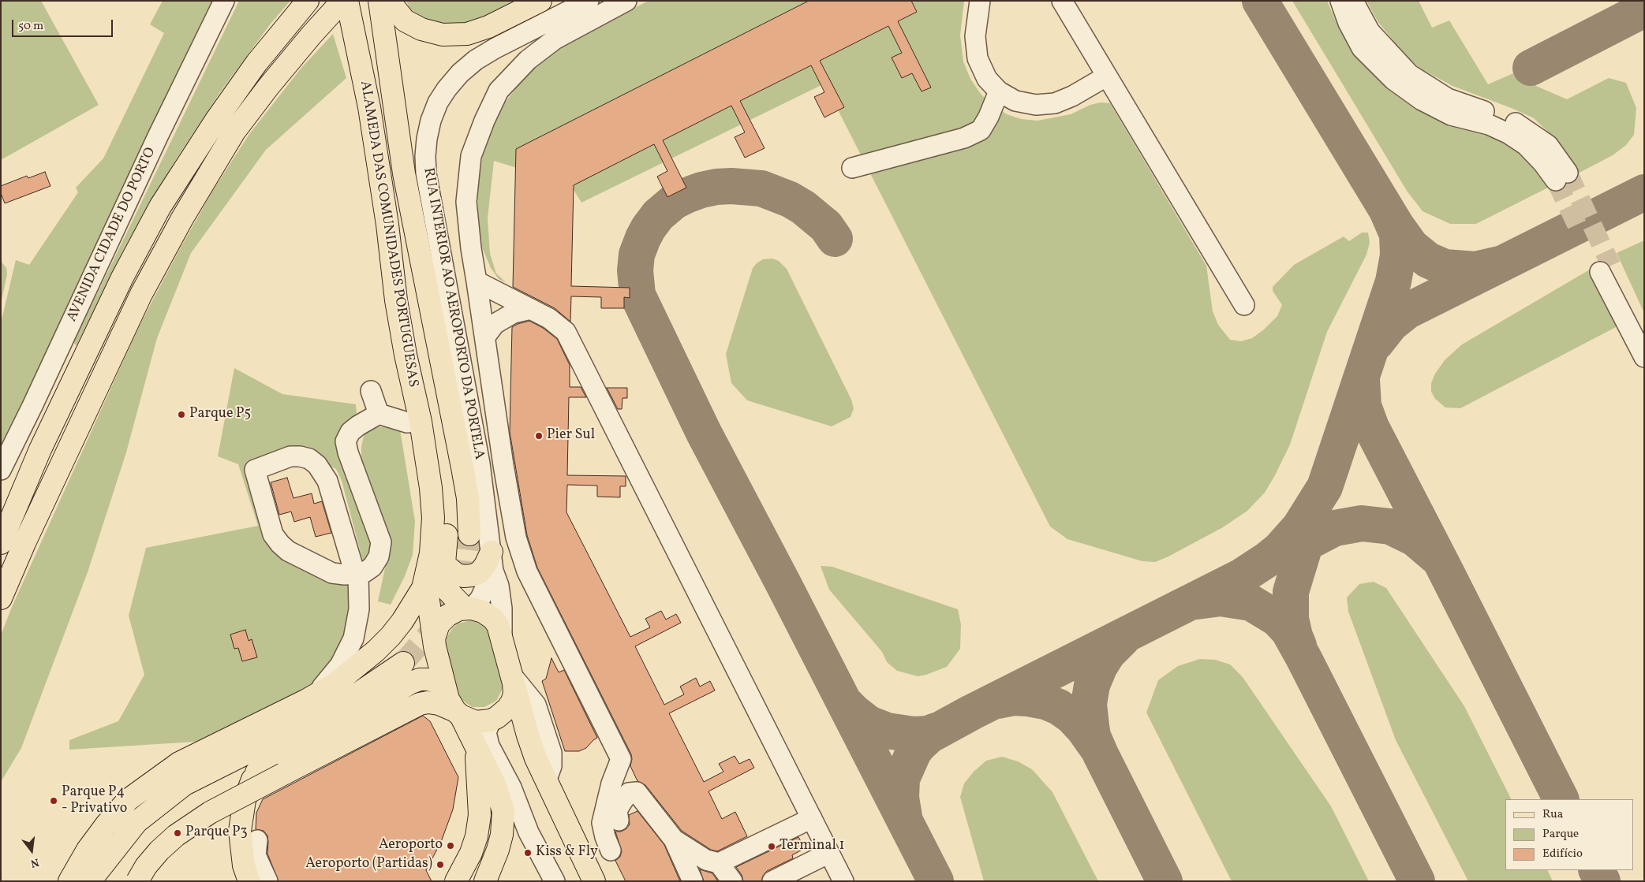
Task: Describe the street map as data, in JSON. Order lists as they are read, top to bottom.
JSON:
{
  "streets": {
    "main road": ["ALAMEDA DAS COMUNIDADES PORTUGUESAS", "RUA INTERIOR AO AEROPORTO DA PORTELA"],
    "street": ["AVENIDA CIDADE DO PORTO"]
  },
  "places": [
    "Parque P5",
    "Pier Sul",
    "Parque P4 - Privativo",
    "Parque P3",
    "Aeroporto",
    "Terminal 1",
    "Kiss & Fly",
    "Aeroporto (Partidas)"
  ],
  "legend": ["Rua", "Parque", "Edifício"],
  "scale_bar": "50 m",
  "north": "bottom"
}
